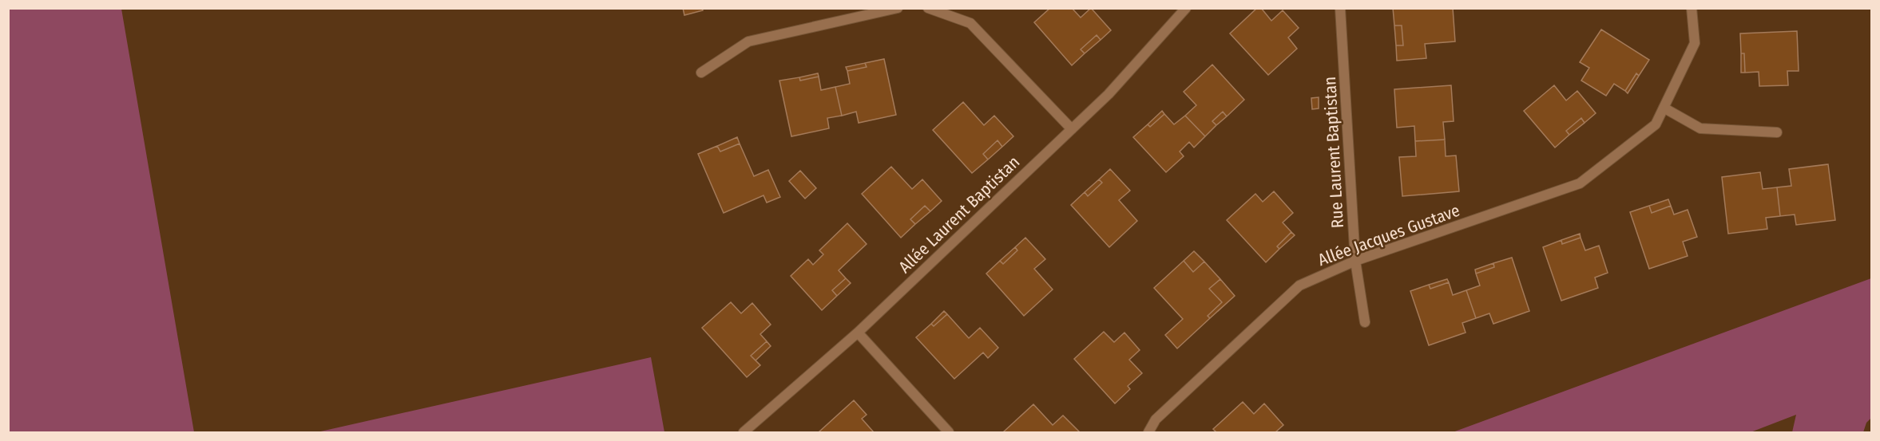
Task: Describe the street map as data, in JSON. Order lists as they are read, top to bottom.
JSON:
{
  "streets": {
    "street": ["Rue Laurent Baptistan", "Allée Laurent Baptistan", "Allée Jacques Gustave"]
  },
  "crossings": [
    ["Rue Laurent Baptistan", "Allée Jacques Gustave"]
  ]
}
